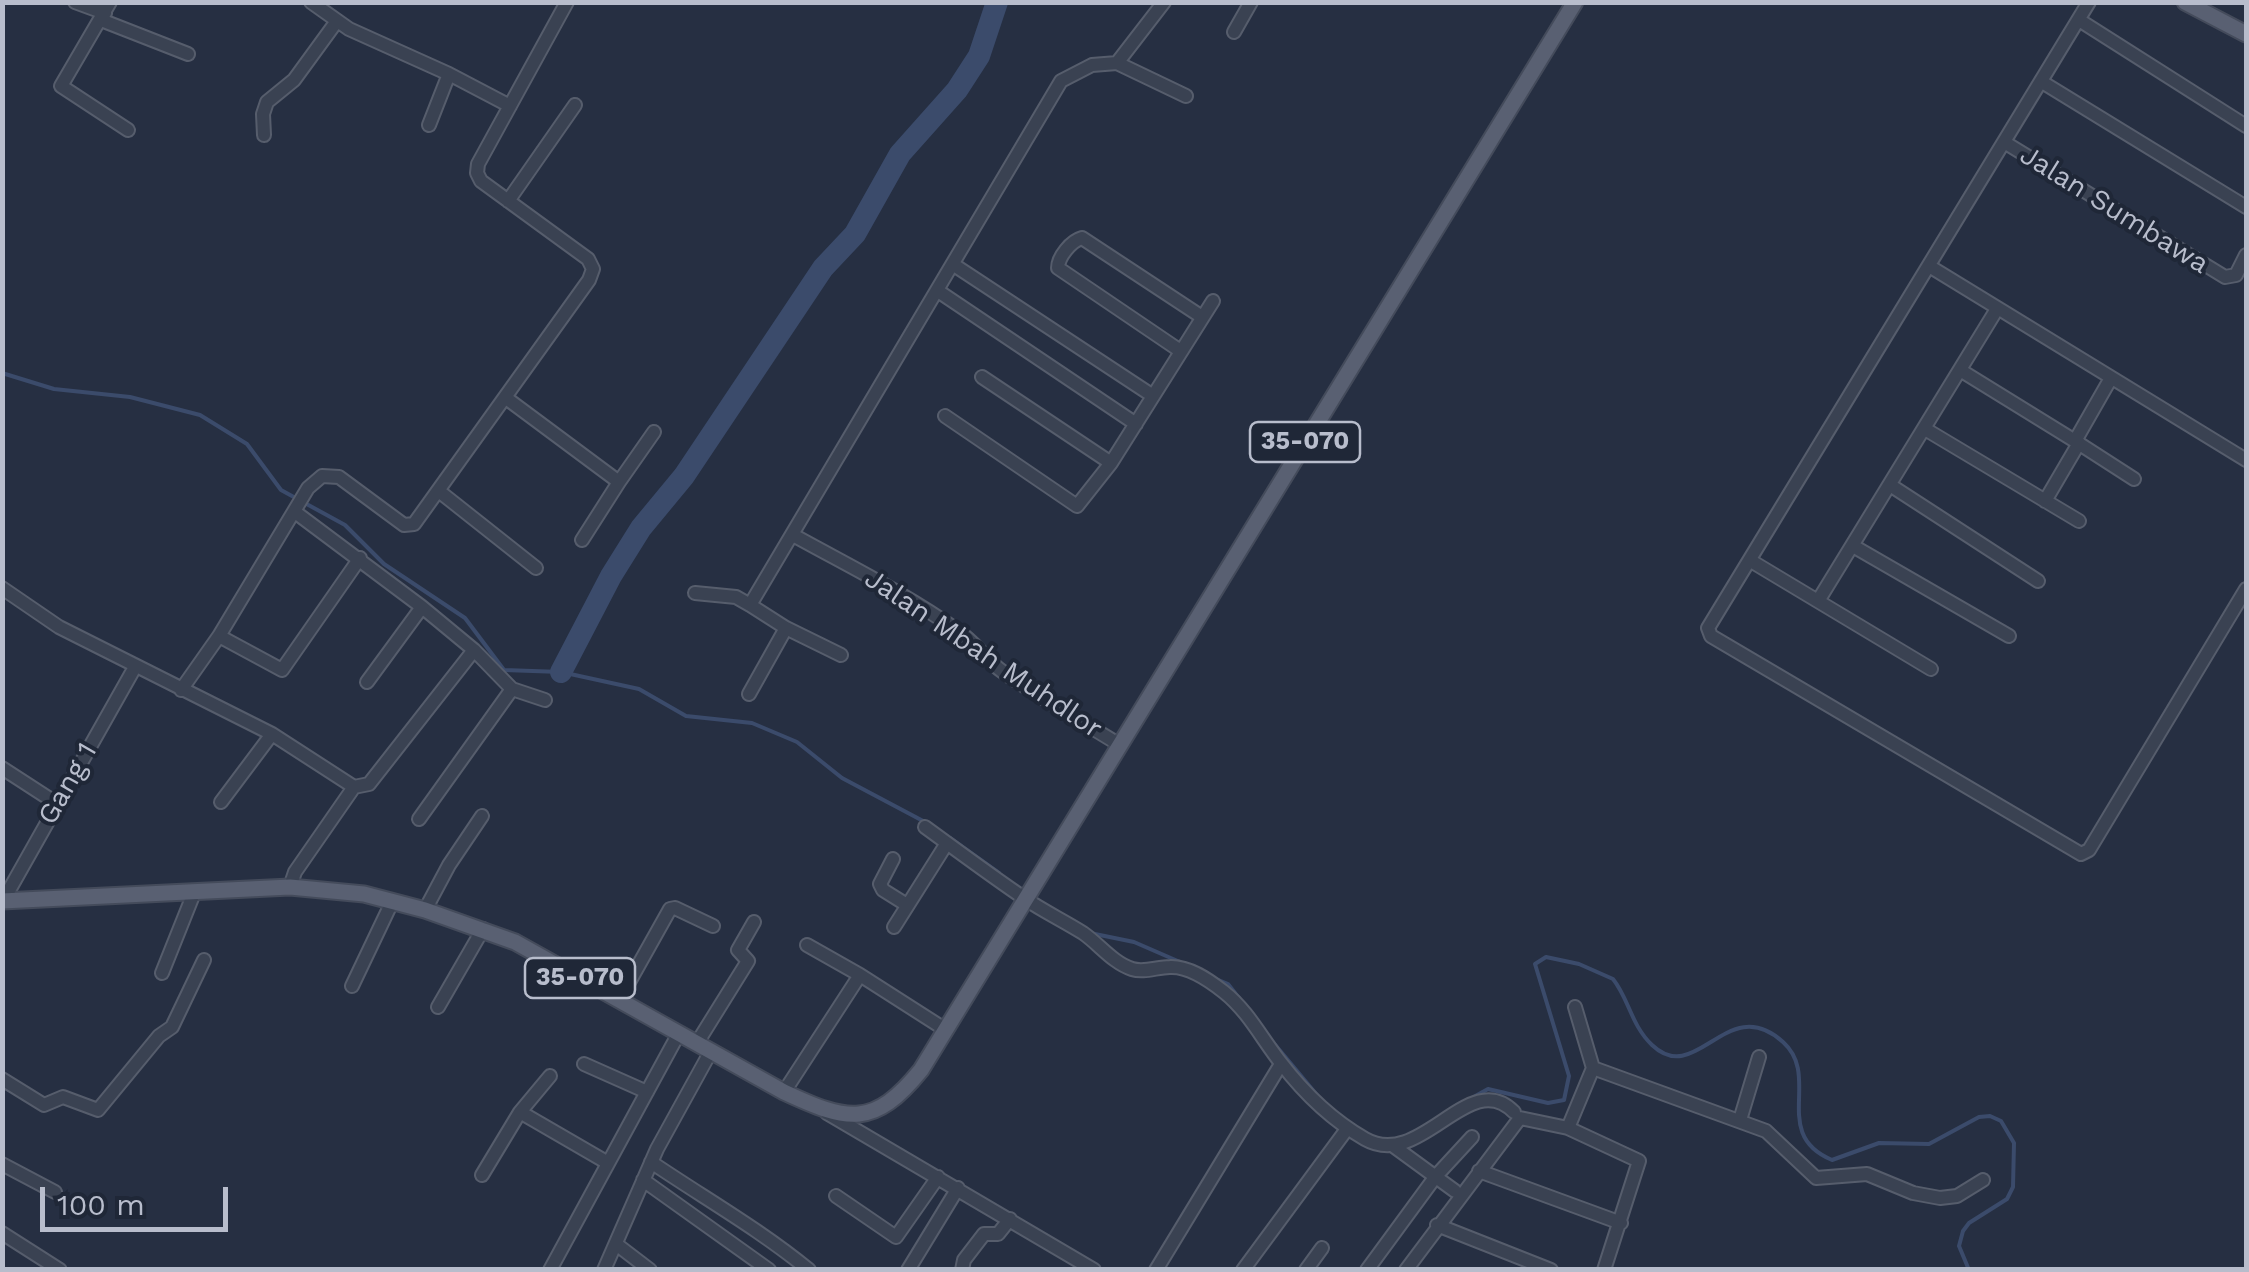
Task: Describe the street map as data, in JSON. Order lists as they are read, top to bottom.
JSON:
{
  "streets": {
    "main road": ["35-070"],
    "street": ["Jalan Sumbawa", "Jalan Mbah Muhdlor", "Gang 1"]
  },
  "crossings": [
    ["35-070", "Jalan Mbah Muhdlor"],
    ["35-070", "Gang 1"]
  ],
  "scale_bar": "100 m"
}
